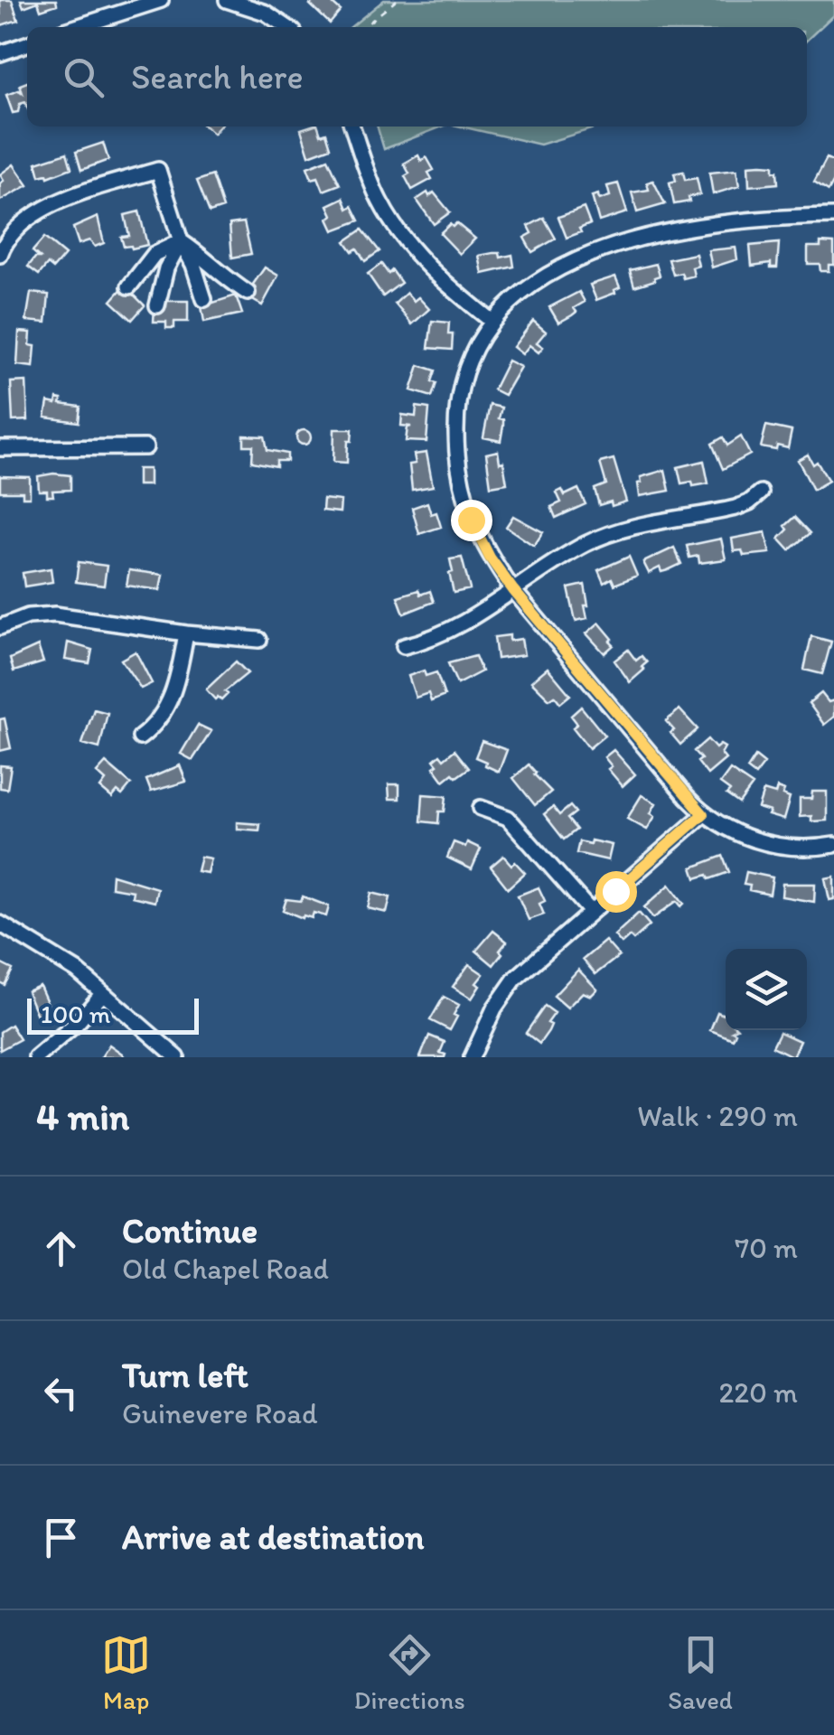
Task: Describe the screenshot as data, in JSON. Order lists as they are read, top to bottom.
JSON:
{
  "scale_bar": "100 m",
  "page": {
    "search": "Search here",
    "scale": "100 m",
    "heading": ["4 min", "Walk · 290 m"],
    "list": [
      ["Continue", "Old Chapel Road", "70 m"],
      ["Turn left", "Guinevere Road", "220 m"],
      "Arrive at destination"
    ],
    "nav": ["Map", "Directions", "Saved"]
  }
}
